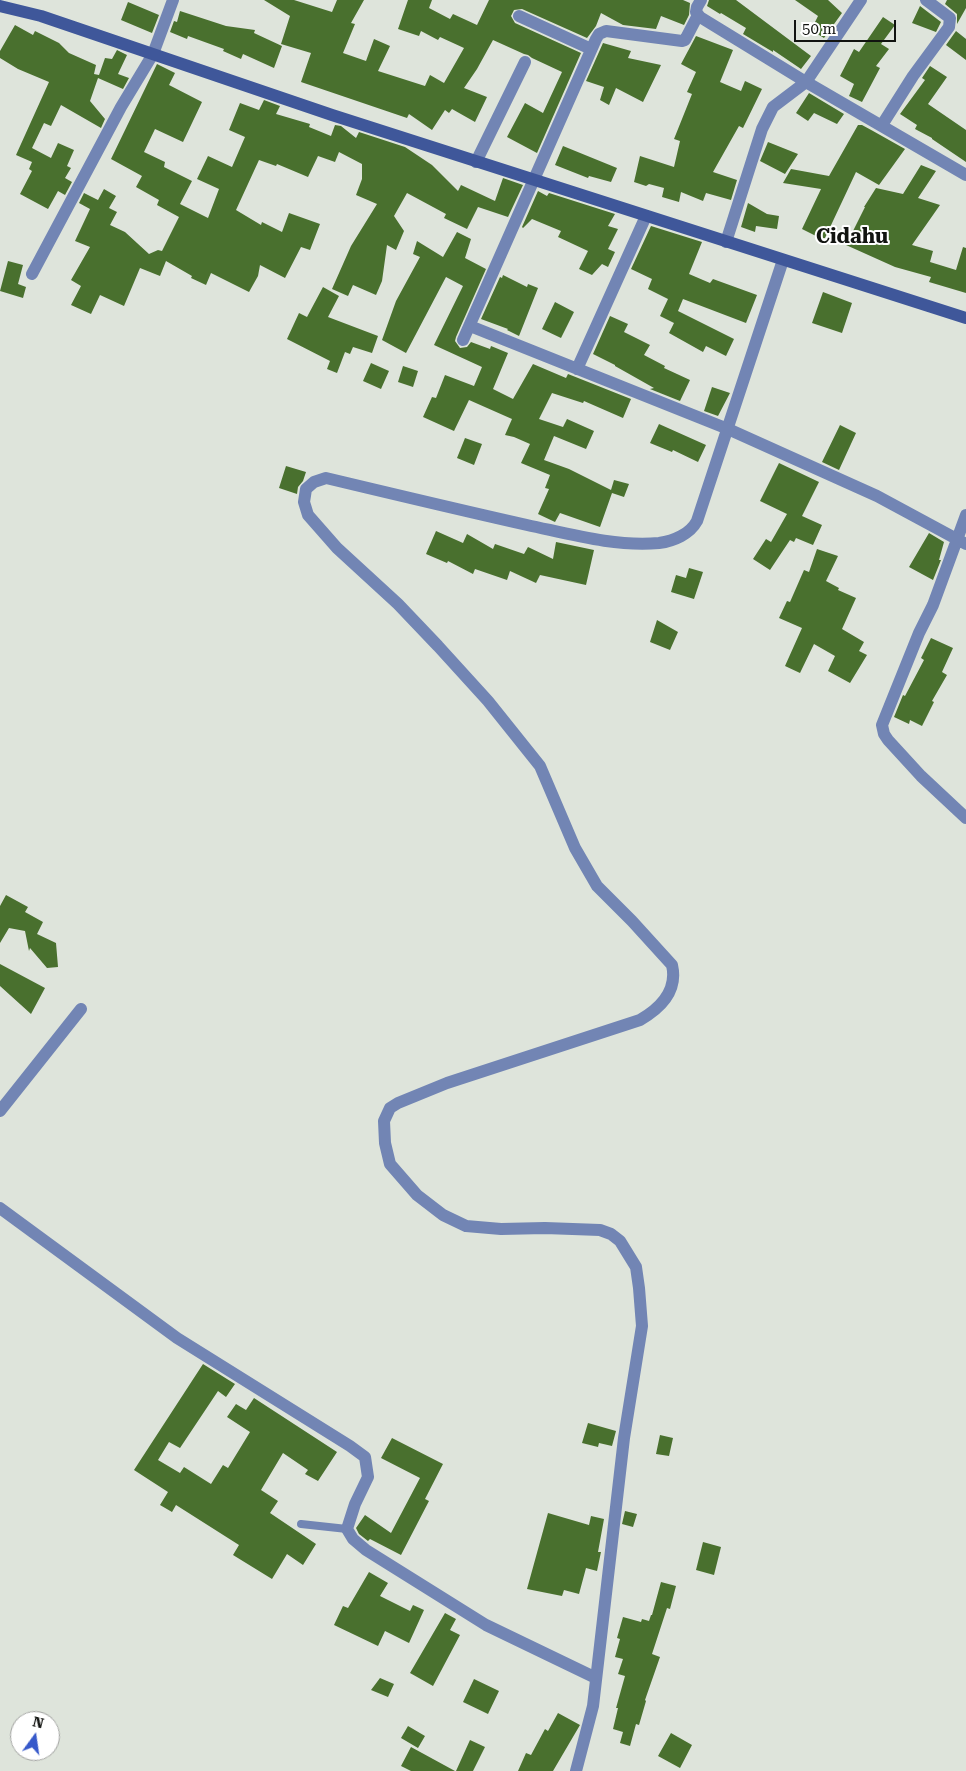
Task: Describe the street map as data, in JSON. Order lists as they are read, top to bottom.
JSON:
{
  "districts": ["Cidahu"],
  "scale_bar": "50 m",
  "north": "top"
}
